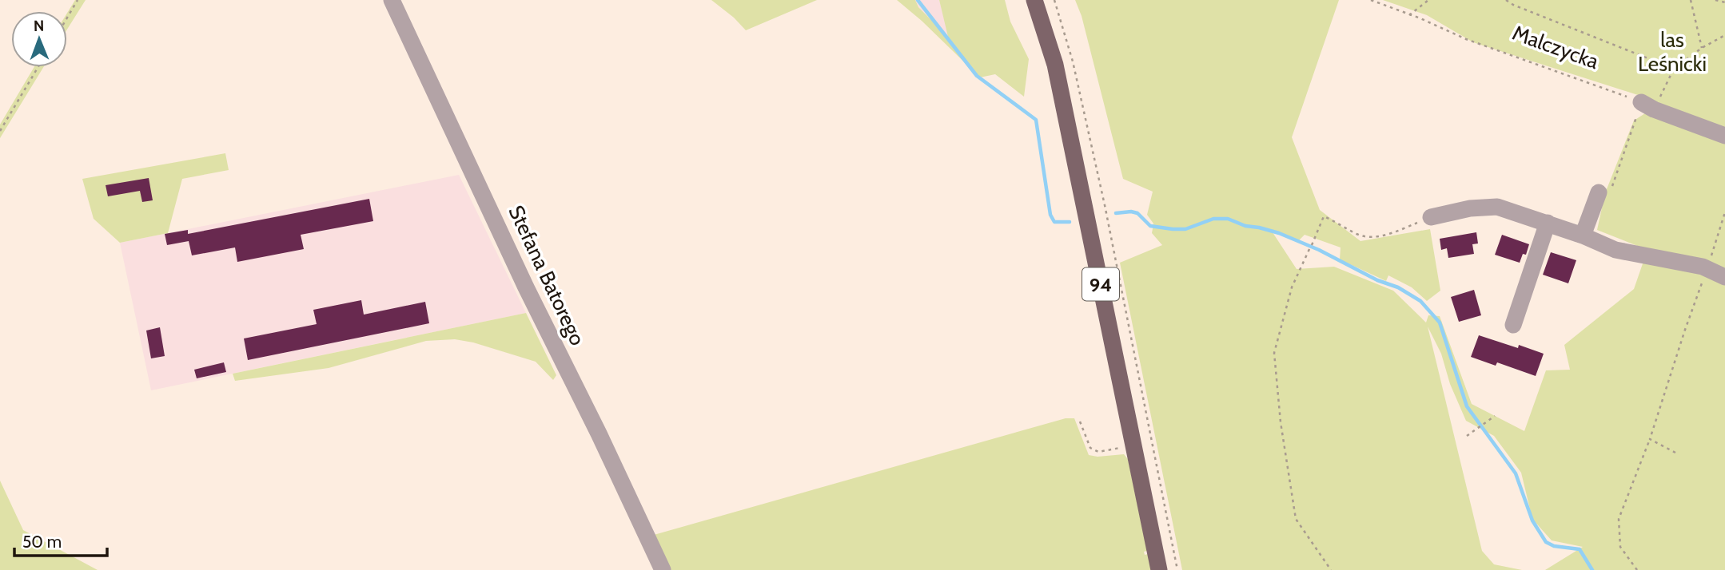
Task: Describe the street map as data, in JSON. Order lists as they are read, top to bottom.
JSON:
{
  "streets": {
    "main road": ["94"],
    "street": ["Stefana Batorego"],
    "path": ["Malczycka"]
  },
  "parks": ["las Leśnicki"],
  "scale_bar": "50 m",
  "north": "top"
}
